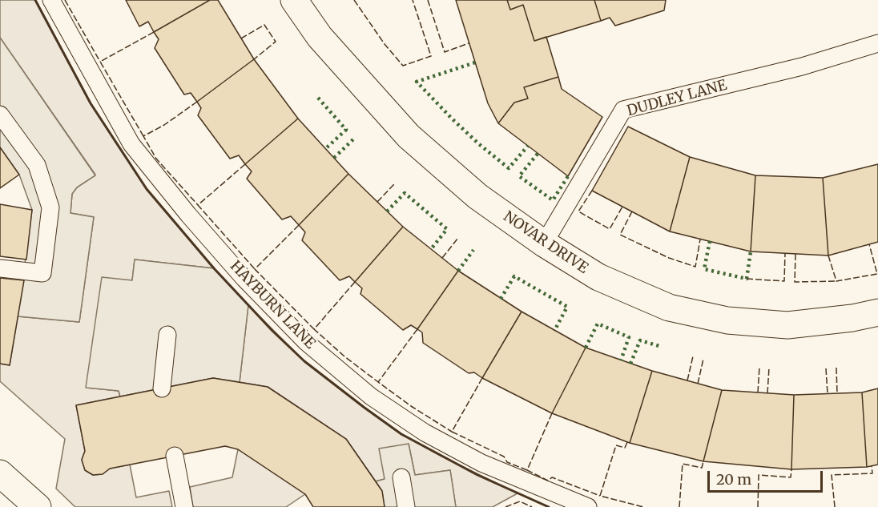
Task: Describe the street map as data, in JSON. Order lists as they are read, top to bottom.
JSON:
{
  "streets": {
    "street": ["NOVAR DRIVE"],
    "lane": ["DUDLEY LANE", "HAYBURN LANE"]
  },
  "crossings": [
    ["DUDLEY LANE", "NOVAR DRIVE"]
  ],
  "scale_bar": "20 m"
}
